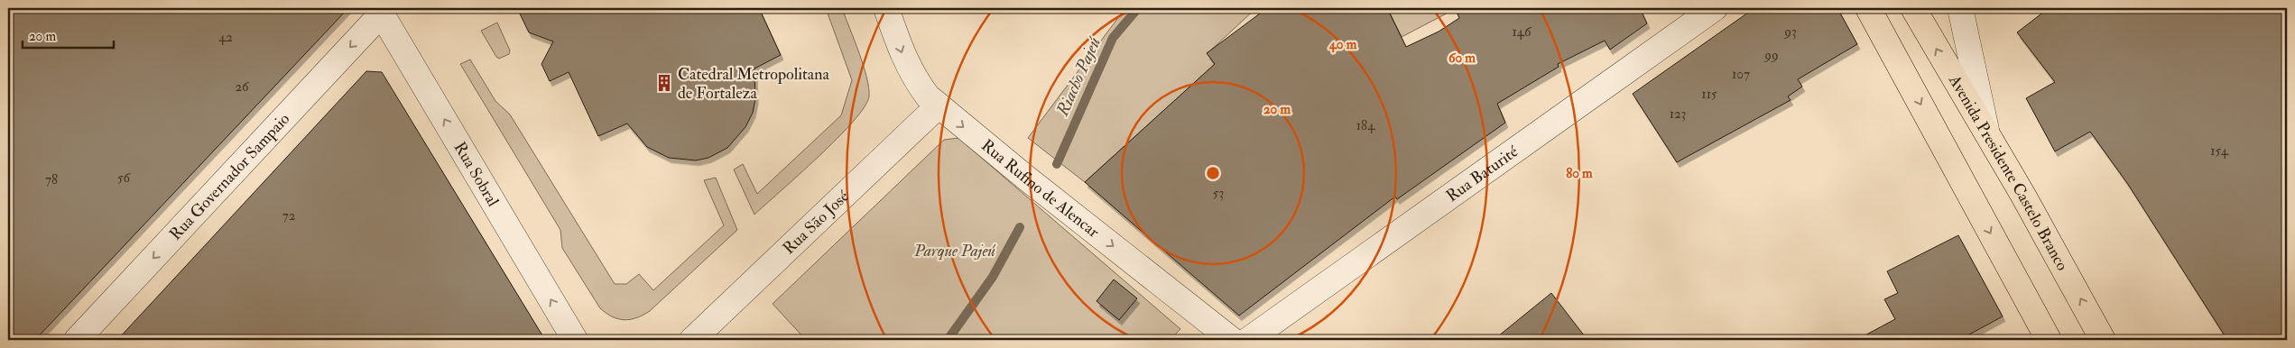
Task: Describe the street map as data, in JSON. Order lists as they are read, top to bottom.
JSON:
{
  "streets": {
    "main road": ["Avenida Presidente Castelo Branco"],
    "street": [
      "Rua Sobral",
      "Rua Baturité",
      "Rua Governador Sampaio",
      "Rua Rufino de Alencar",
      "Rua São José"
    ]
  },
  "crossings": [
    ["Rua Sobral", "Rua Governador Sampaio"],
    ["Rua Rufino de Alencar", "Rua São José"]
  ],
  "one_way": ["Rua Sobral", "Rua Governador Sampaio", "Rua Rufino de Alencar"],
  "water": ["Riacho Pajeú"],
  "parks": ["Parque Pajeú"],
  "places": {
    "building": ["Catedral Metropolitana de Fortaleza"]
  },
  "house_numbers": [
    "146",
    "93",
    "42",
    "99",
    "107",
    "26",
    "115",
    "123",
    "184",
    "154",
    "56",
    "78",
    "53",
    "72"
  ],
  "scale_bar": "20 m",
  "rings": [
    "40 m",
    "60 m",
    "20 m",
    "80 m"
  ]
}
